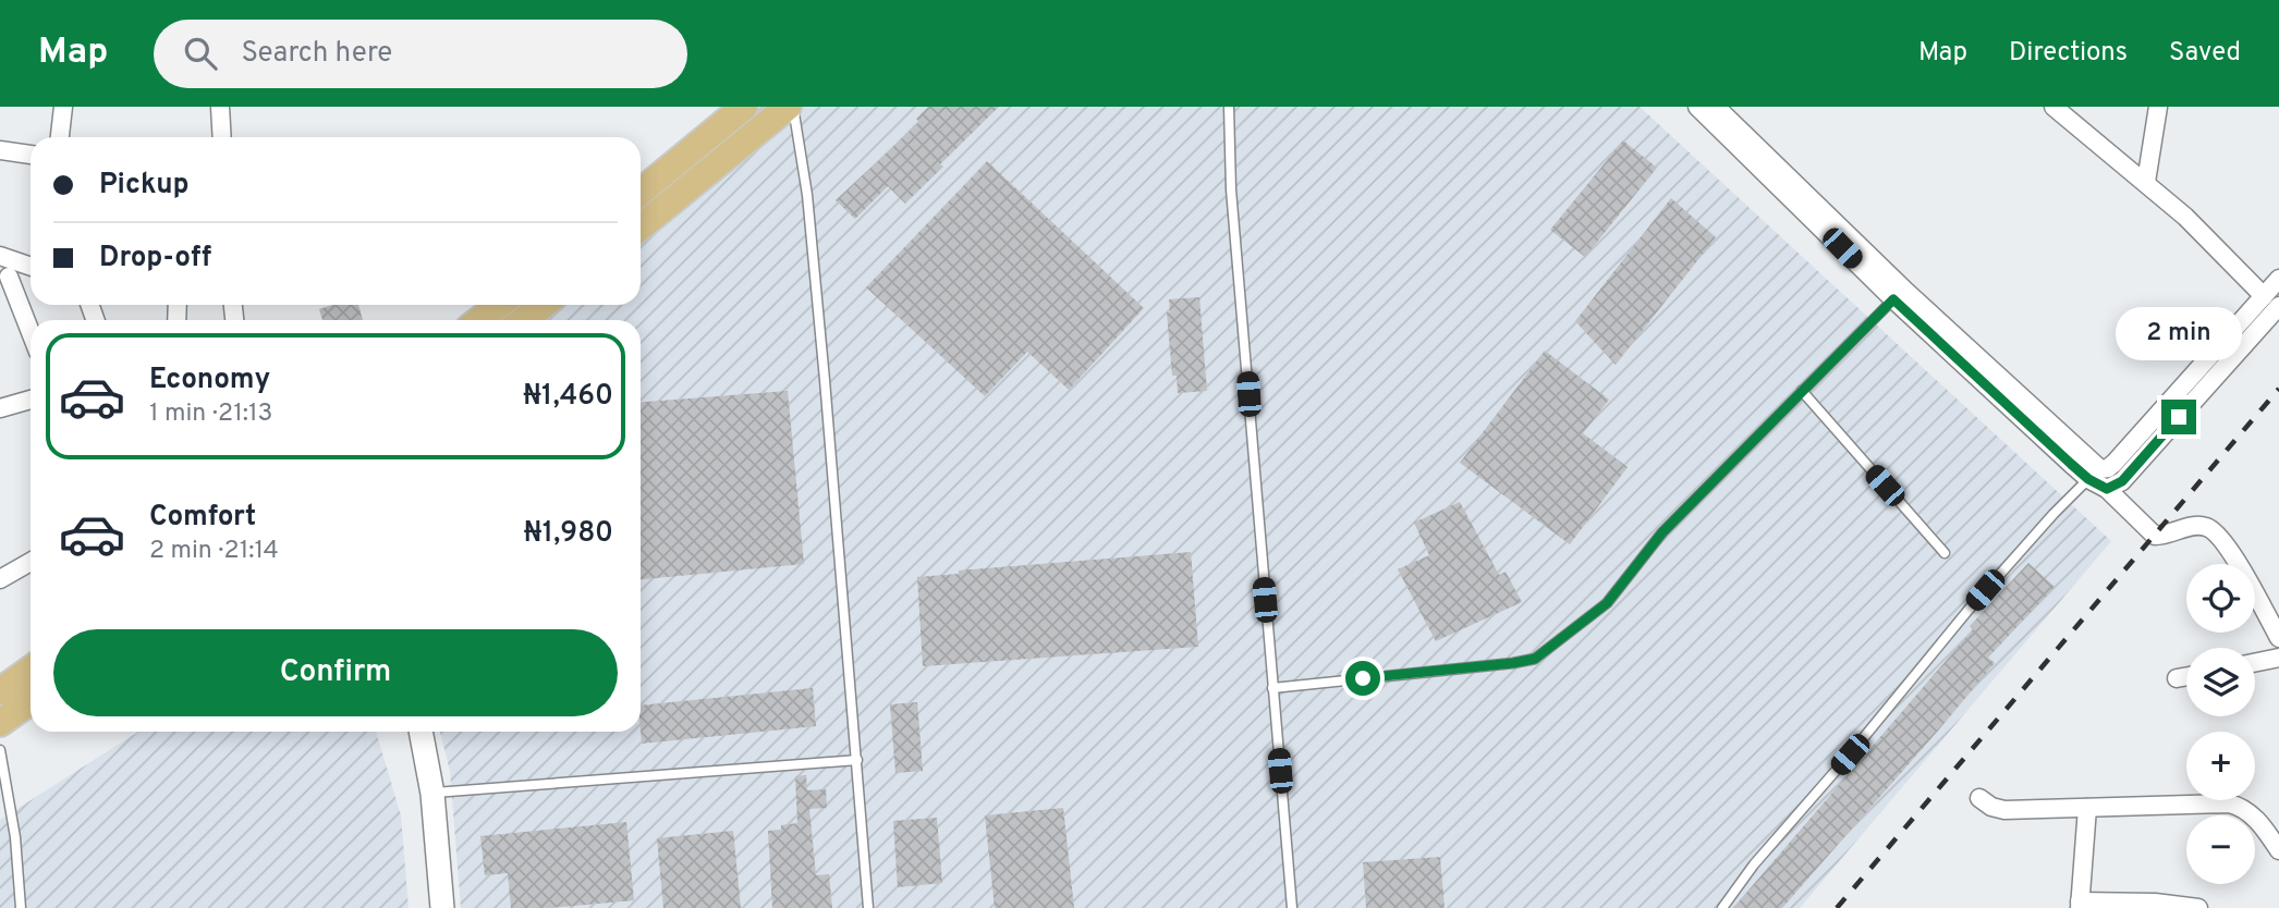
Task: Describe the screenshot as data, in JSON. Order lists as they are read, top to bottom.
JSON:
{
  "page": {
    "header": "Map",
    "search": "Search here",
    "nav": ["Map", "Directions", "Saved"],
    "banner": ["Pickup", "Drop-off"],
    "bubble": "2 min",
    "list": [
      {
        "name": "Economy",
        "note": "1 min · 21:13",
        "value": "₦1,460"
      },
      {
        "name": "Comfort",
        "note": "2 min · 21:14",
        "value": "₦1,980"
      }
    ],
    "map_buttons": ["+", "−"],
    "buttons": "Confirm"
  }
}
